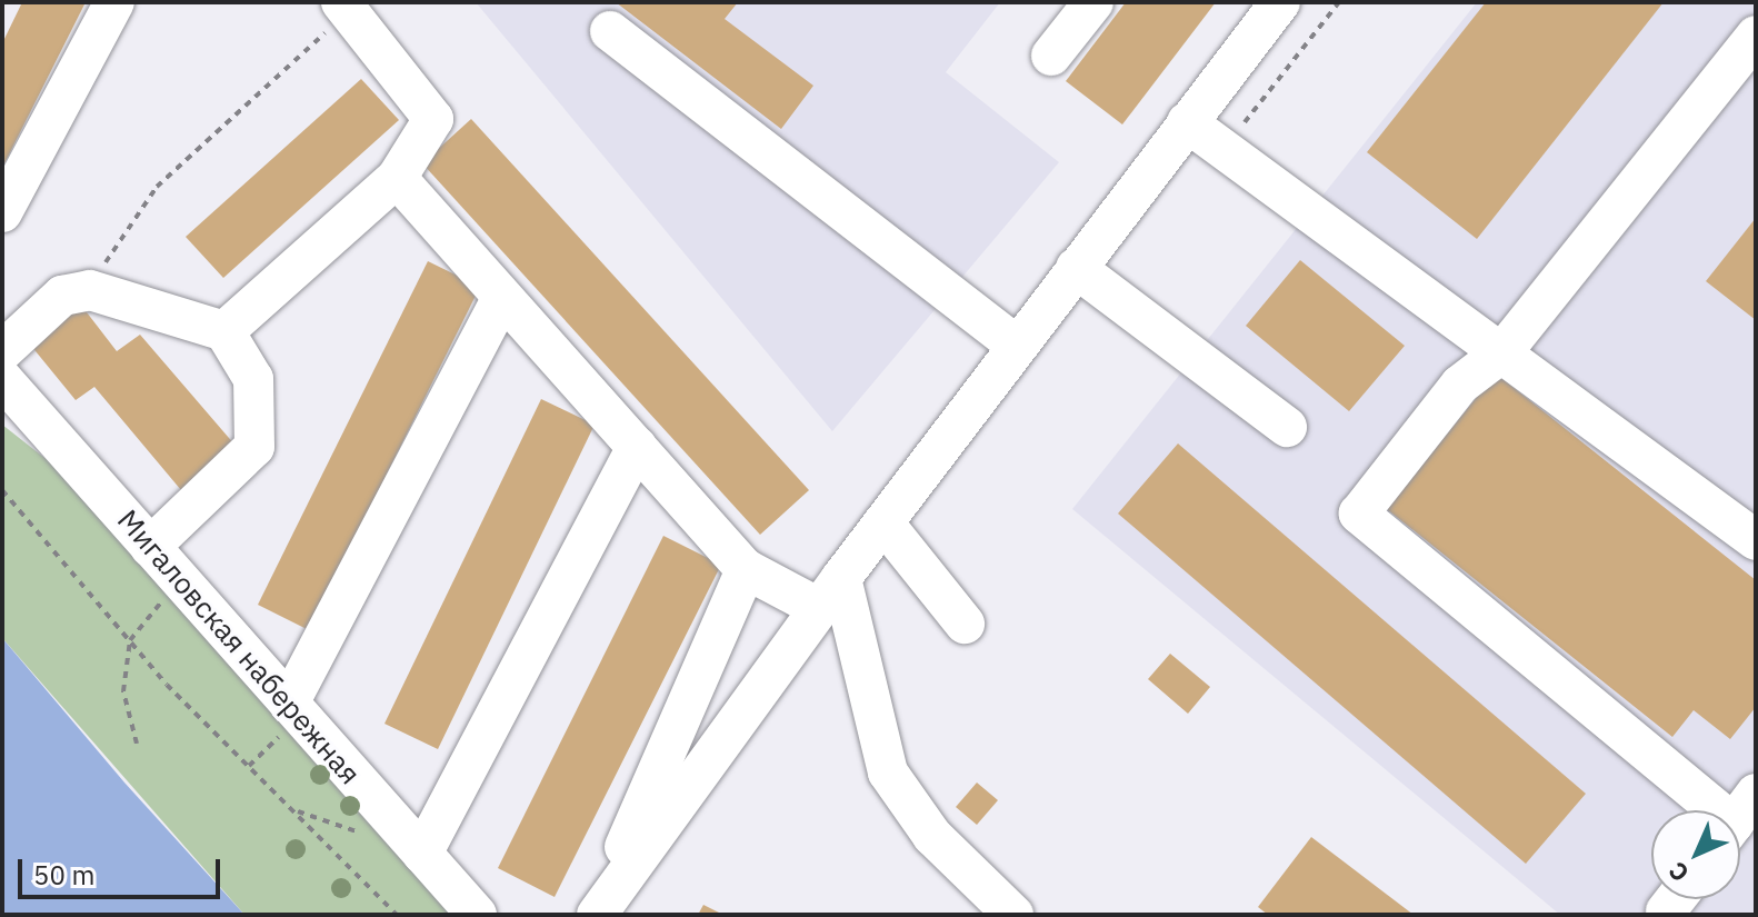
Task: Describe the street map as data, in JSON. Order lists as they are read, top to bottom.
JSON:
{
  "streets": {
    "street": ["Мигаловская набережная"]
  },
  "scale_bar": "50 m",
  "north": "bottom left"
}
